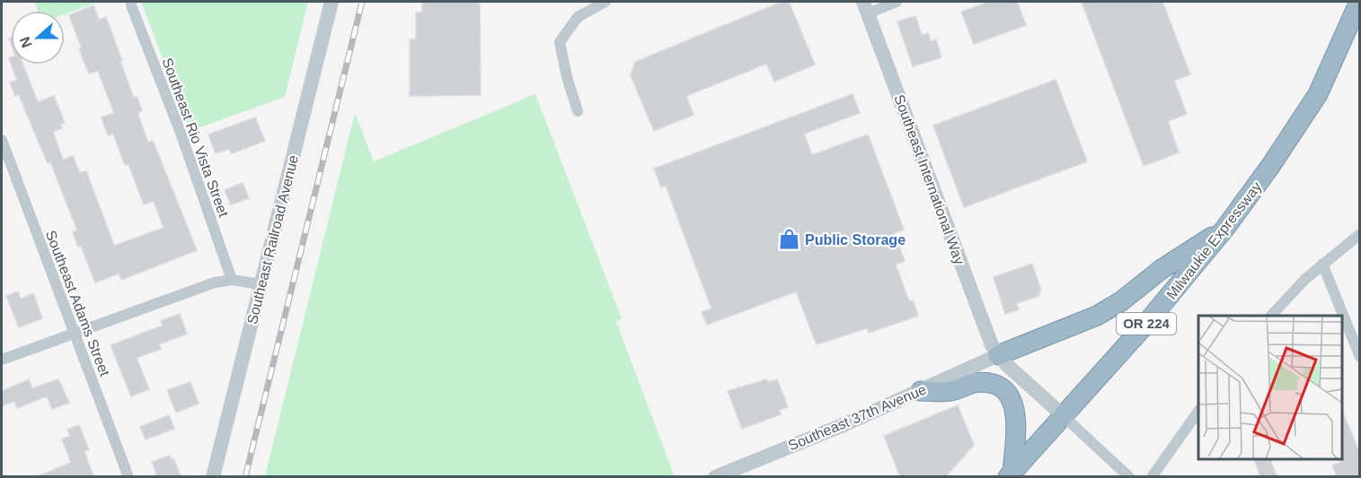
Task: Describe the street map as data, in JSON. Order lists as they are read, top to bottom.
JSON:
{
  "streets": {
    "highway": ["Milwaukie Expressway", "OR 224"],
    "street": [
      "Southeast Rio Vista Street",
      "Southeast International Way",
      "Southeast Railroad Avenue",
      "Southeast Adams Street",
      "Southeast 37th Avenue"
    ]
  },
  "crossings": [
    ["Southeast International Way", "Southeast 37th Avenue"]
  ],
  "places": {
    "shop": ["Public Storage"]
  },
  "north": "left"
}
